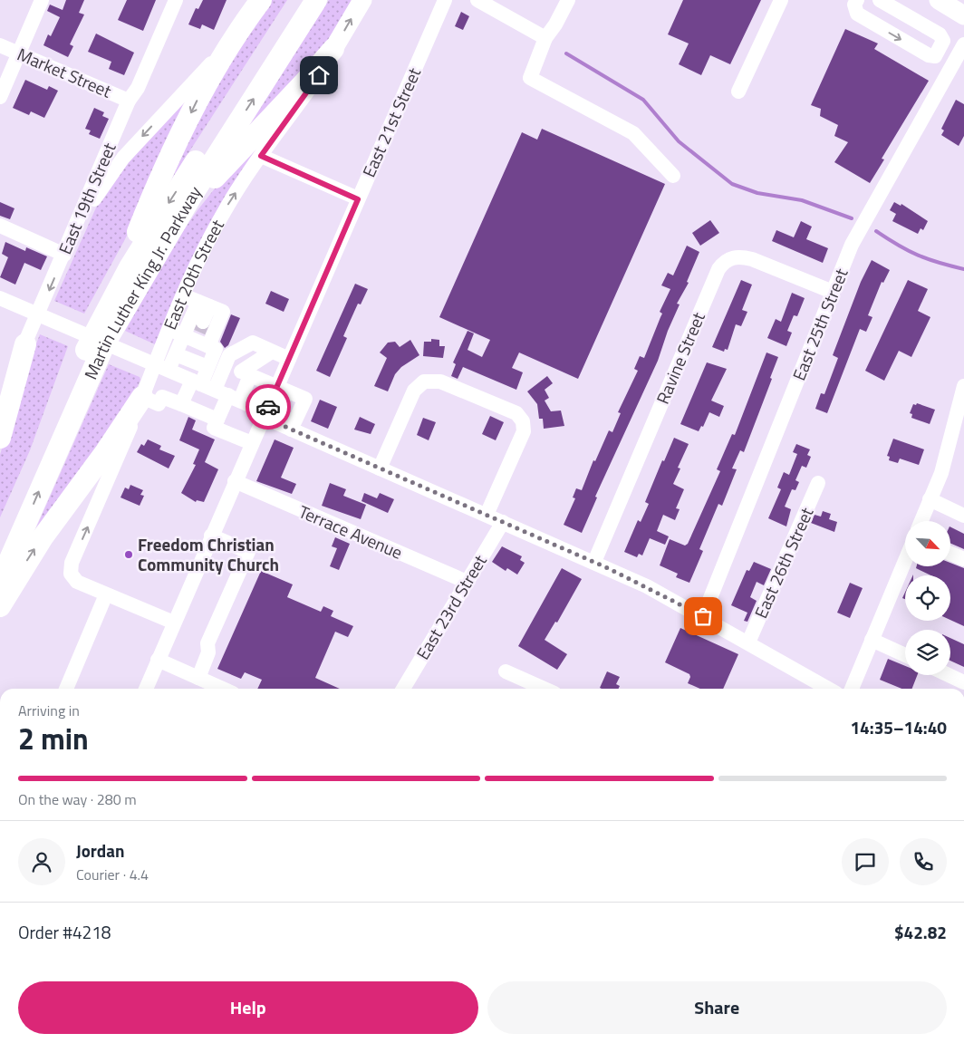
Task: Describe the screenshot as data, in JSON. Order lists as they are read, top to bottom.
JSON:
{
  "streets": {
    "highway": ["Martin Luther King Jr. Parkway"],
    "main road": ["East 20th Street"],
    "street": [
      "Market Street",
      "East 21st Street",
      "East 19th Street",
      "East 25th Street",
      "Ravine Street",
      "Terrace Avenue",
      "East 26th Street",
      "East 23rd Street"
    ]
  },
  "crossings": [
    ["Market Street", "East 19th Street"],
    ["East 21st Street", "Terrace Avenue"],
    ["East 25th Street", "Ravine Street"],
    ["Terrace Avenue", "East 23rd Street"]
  ],
  "one_way": ["East 20th Street"],
  "places": ["Freedom Christian Community Church"],
  "north": "bottom right",
  "page": {
    "heading": ["2 min", "Arriving in", "14:35–14:40"],
    "panel": [
      "Jordan",
      "Courier · 4.4",
      "Order #4218",
      "$42.82"
    ],
    "bar": "On the way · 280 m",
    "buttons": ["Help", "Share"]
  }
}
